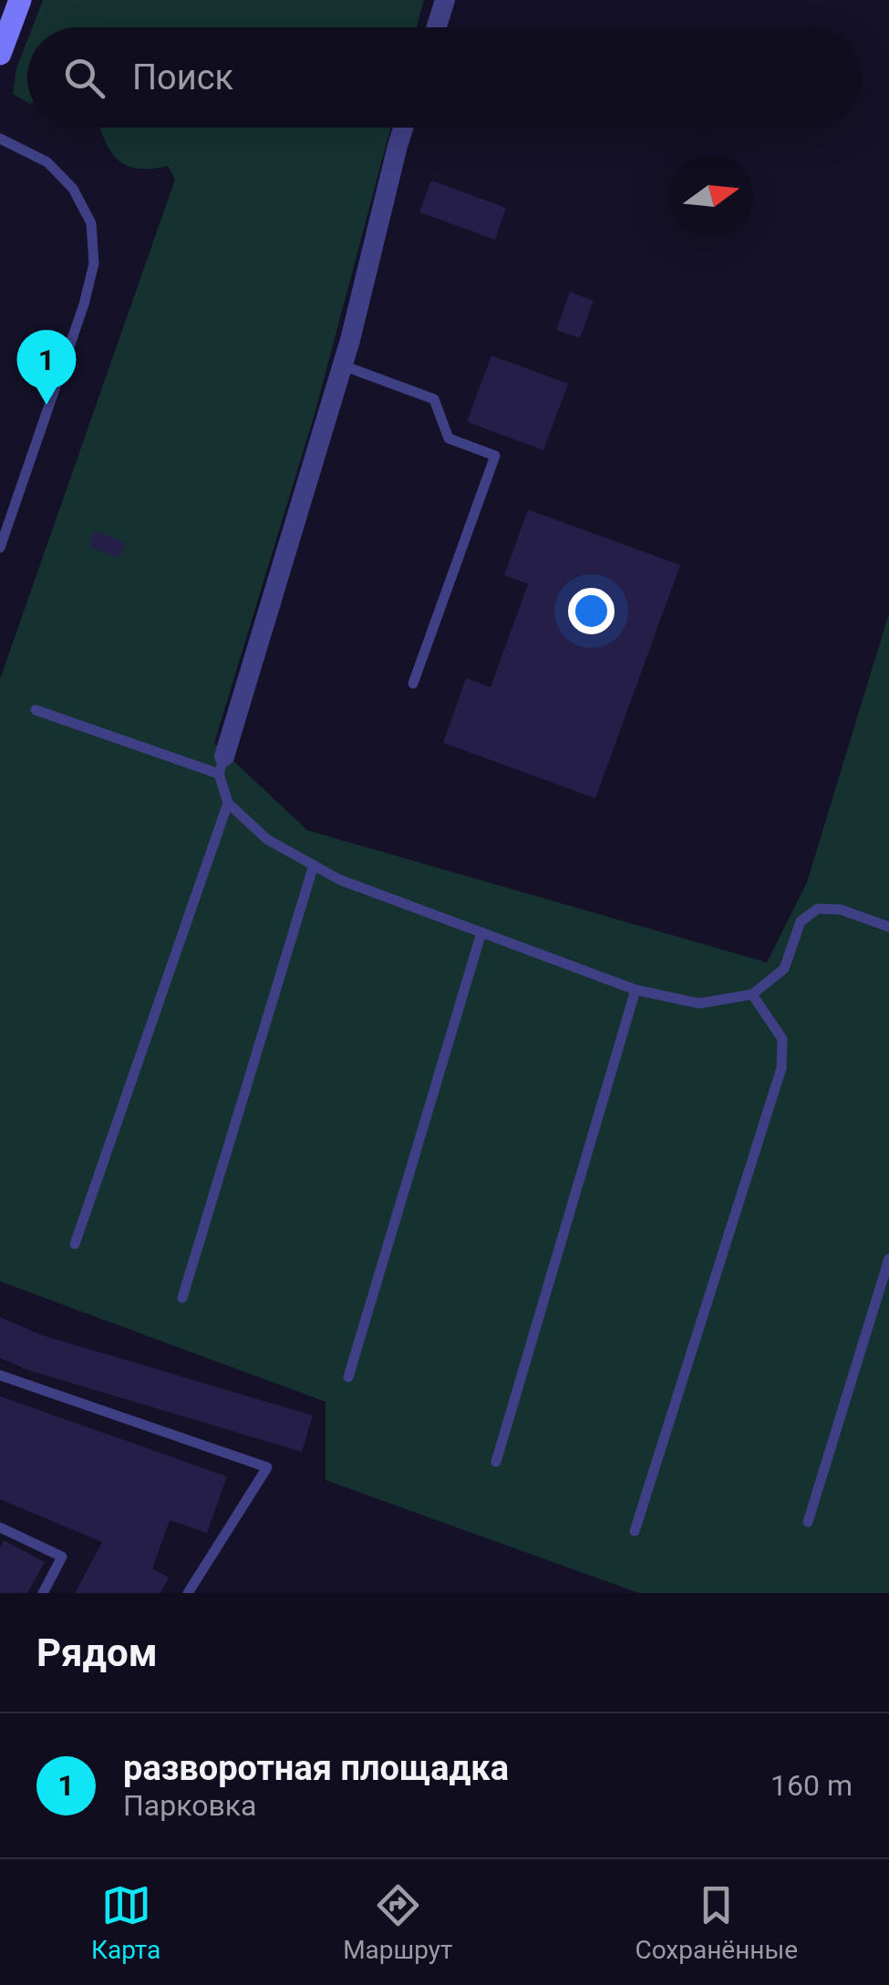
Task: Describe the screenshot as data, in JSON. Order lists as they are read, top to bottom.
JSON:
{
  "north": "right",
  "page": {
    "search": "Поиск",
    "pins": "1",
    "heading": "Рядом",
    "list": [
      {
        "mark": "1",
        "name": "разворотная площадка",
        "note": "Парковка",
        "value": "160 m"
      }
    ],
    "nav": ["Карта", "Маршрут", "Сохранённые"]
  }
}
